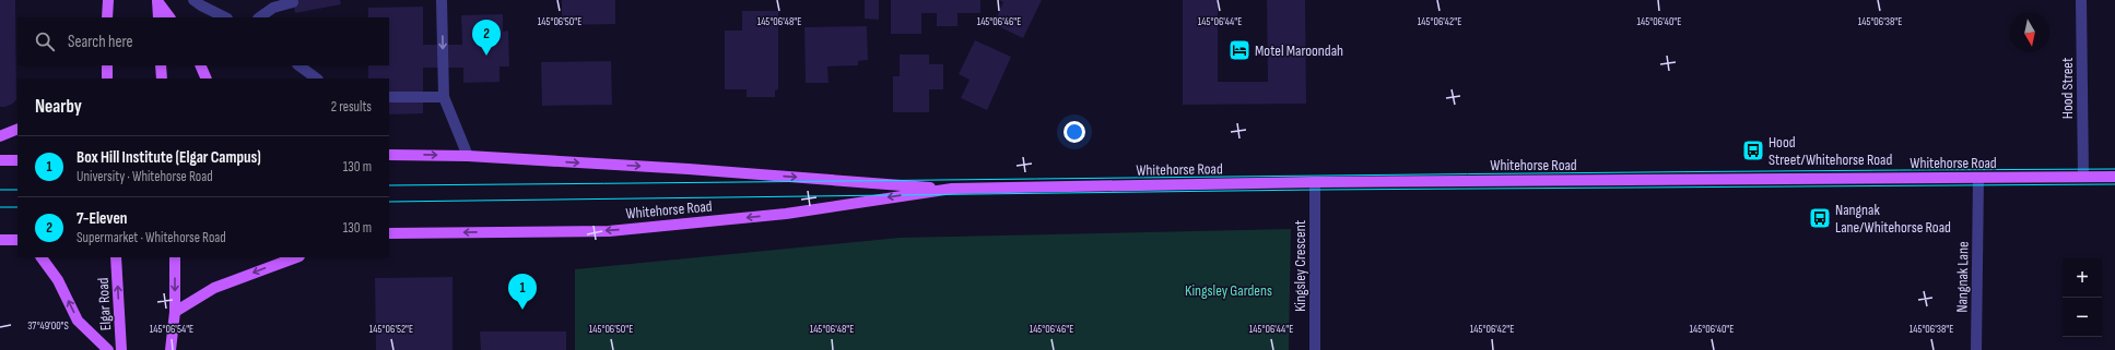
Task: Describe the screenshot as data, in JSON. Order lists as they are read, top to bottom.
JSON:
{
  "streets": {
    "main road": ["Whitehorse Road", "Elgar Road"],
    "street": ["Hood Street", "Kingsley Crescent", "Nangnak Lane"]
  },
  "crossings": [
    ["Hood Street", "Whitehorse Road"],
    ["Whitehorse Road", "Kingsley Crescent"],
    ["Whitehorse Road", "Nangnak Lane"]
  ],
  "parks": ["Kingsley Gardens"],
  "places": {
    "hotel": ["Motel Maroondah"],
    "bus stop": ["Hood Street/Whitehorse Road", "Nangnak Lane/Whitehorse Road"]
  },
  "north": "bottom",
  "page": {
    "search": "Search here",
    "pins": ["2", "1"],
    "heading": ["Nearby", "2 results"],
    "list": [
      {
        "mark": "1",
        "name": "Box Hill Institute (Elgar Campus)",
        "note": "University · Whitehorse Road",
        "value": "130 m"
      },
      {
        "mark": "2",
        "name": "7-Eleven",
        "note": "Supermarket · Whitehorse Road",
        "value": "130 m"
      }
    ],
    "map_buttons": ["+", "−"]
  },
  "coordinates": [
    "145°06'42\"E",
    "145°06'50\"E",
    "145°06'48\"E",
    "145°06'46\"E",
    "145°06'44\"E",
    "145°06'40\"E",
    "145°06'38\"E",
    "37°49'00\"S",
    "145°06'54\"E",
    "145°06'52\"E"
  ]
}
